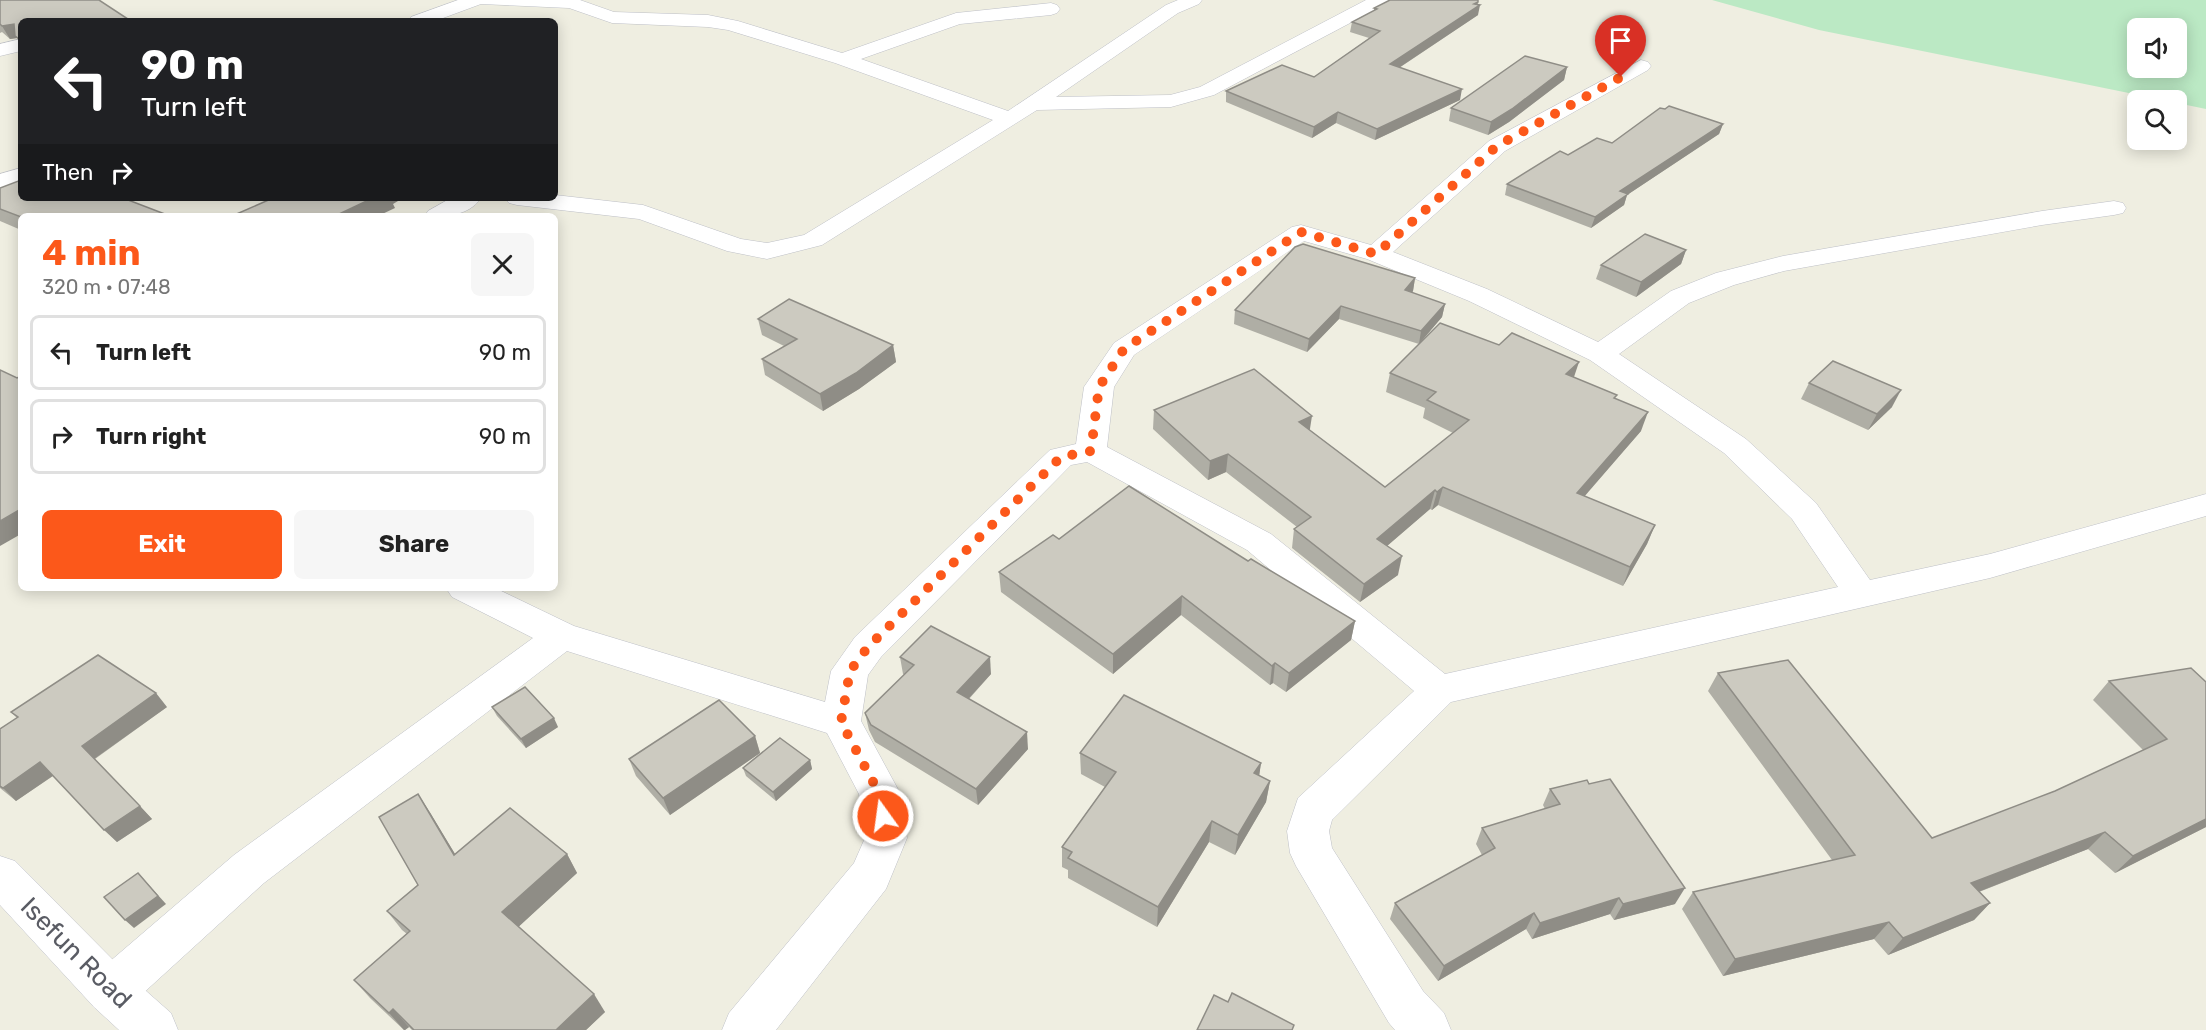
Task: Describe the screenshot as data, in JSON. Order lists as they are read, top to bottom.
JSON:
{
  "streets": {
    "street": ["Isefun Road"]
  },
  "page": {
    "turn": ["90 m", "Turn left"],
    "then": "Then",
    "heading": ["4 min", "320 m · 07:48"],
    "list": [
      {
        "name": "Turn left",
        "value": "90 m"
      },
      {
        "name": "Turn right",
        "value": "90 m"
      }
    ],
    "buttons": ["Exit", "Share"]
  }
}
